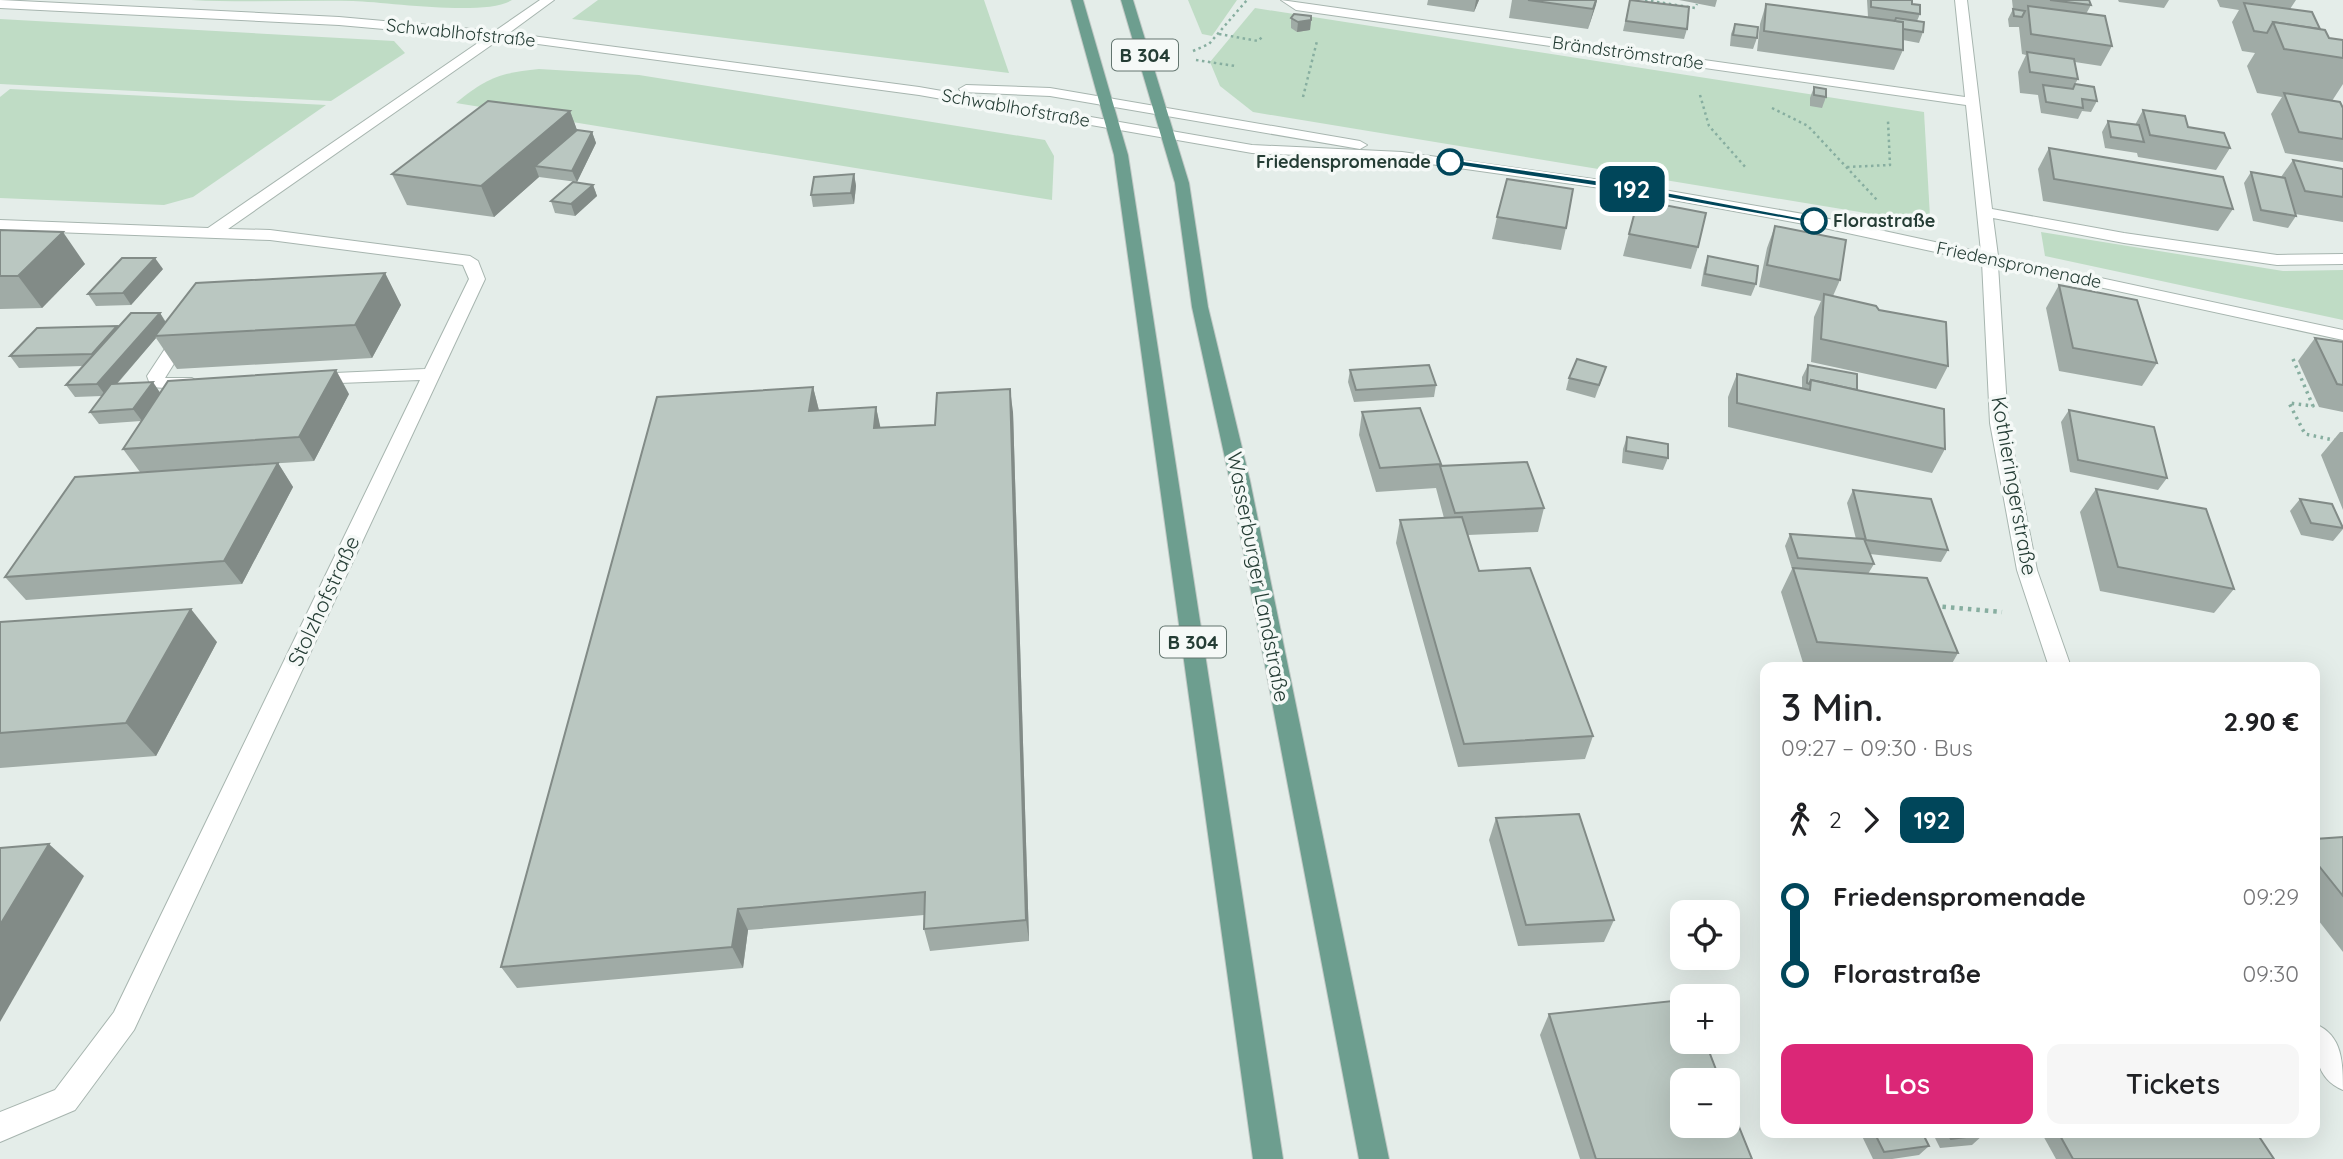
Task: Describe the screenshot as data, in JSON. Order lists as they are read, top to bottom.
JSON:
{
  "streets": {
    "main road": ["B 304", "Wasserburger Landstraße"],
    "street": [
      "Schwablhofstraße",
      "Brändströmstraße",
      "Friedenspromenade",
      "Kothieringerstraße",
      "Stolzhofstraße"
    ]
  },
  "crossings": [
    ["Schwablhofstraße", "B 304"],
    ["Schwablhofstraße", "Friedenspromenade"],
    ["B 304", "Friedenspromenade"],
    ["Friedenspromenade", "Kothieringerstraße"],
    ["Friedenspromenade", "Wasserburger Landstraße"]
  ],
  "places": ["Friedenspromenade", "Florastraße"],
  "lines": ["bus line 192"],
  "page": {
    "on_map": "192",
    "heading": ["3 Min.", "09:27 – 09:30 · Bus", "2.90 €"],
    "legs": ["2", "192"],
    "list": [
      {
        "name": "Friedenspromenade",
        "value": "09:29"
      },
      {
        "name": "Florastraße",
        "value": "09:30"
      }
    ],
    "map_buttons": ["+", "−"],
    "buttons": ["Los", "Tickets"]
  }
}
